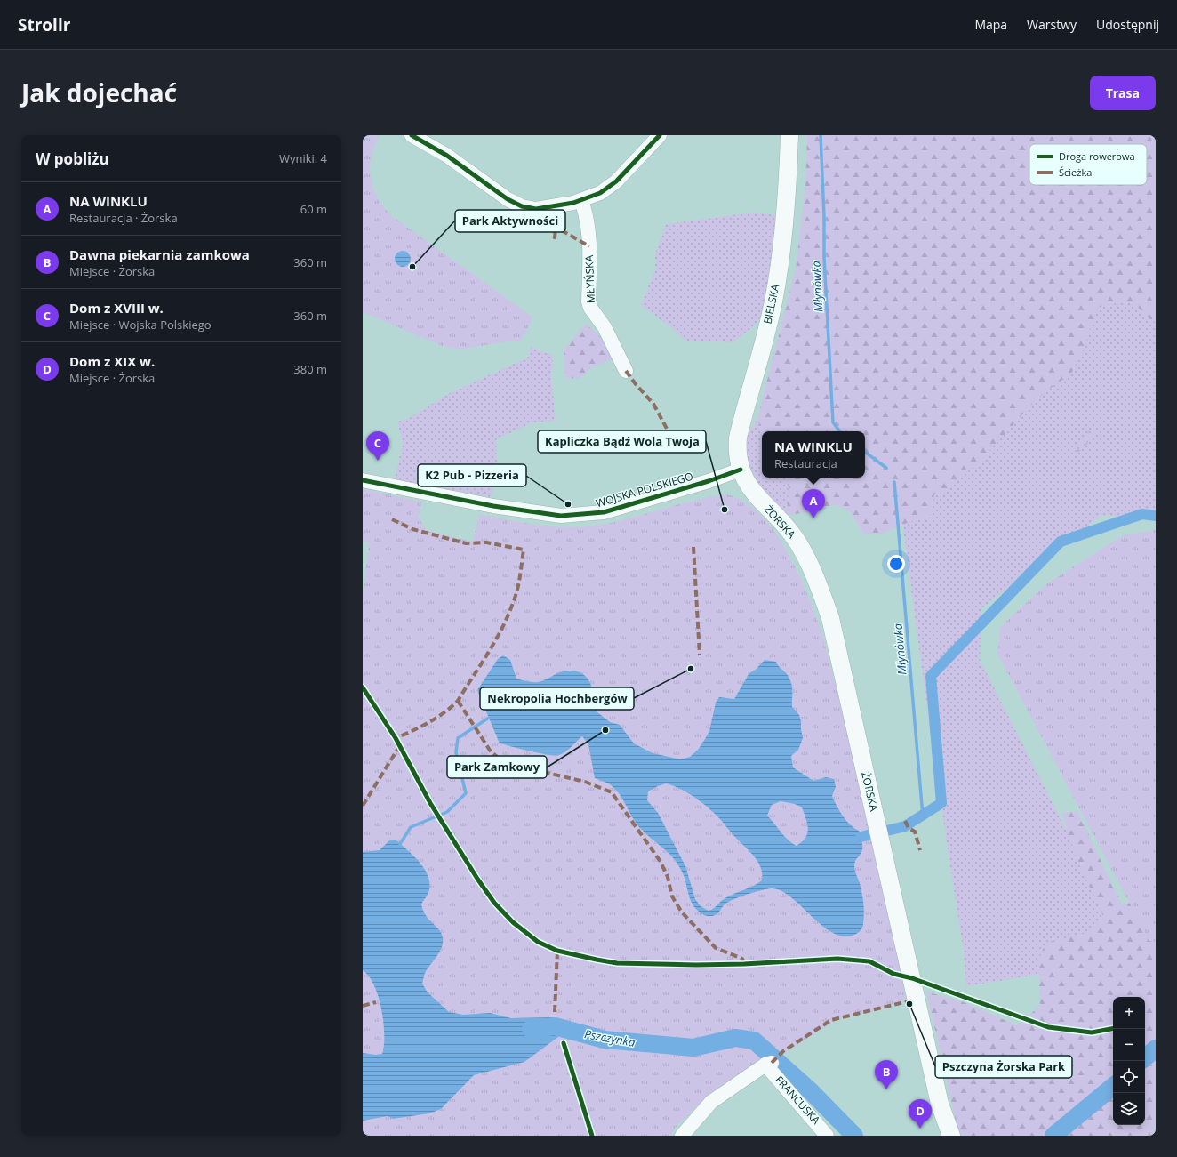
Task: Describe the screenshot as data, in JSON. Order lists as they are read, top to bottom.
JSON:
{
  "streets": {
    "main road": ["BIELSKA", "ŻORSKA"],
    "street": ["MŁYŃSKA", "WOJSKA POLSKIEGO", "FRANCUSKA"]
  },
  "crossings": [
    ["BIELSKA", "WOJSKA POLSKIEGO"],
    ["BIELSKA", "ŻORSKA"],
    ["WOJSKA POLSKIEGO", "ŻORSKA"]
  ],
  "water": ["Młynówka", "Pszczynka"],
  "places": [
    "Park Aktywności",
    "K2 Pub - Pizzeria",
    "Kapliczka Bądź Wola Twoja",
    "Nekropolia Hochbergów",
    "Park Zamkowy",
    "Pszczyna Żorska Park"
  ],
  "legend": ["Droga rowerowa", "Ścieżka"],
  "page": {
    "header": "Strollr",
    "nav": ["Mapa", "Warstwy", "Udostępnij"],
    "title": "Jak dojechać",
    "buttons": "Trasa",
    "heading": ["W pobliżu", "Wyniki: 4"],
    "list": [
      {
        "mark": "A",
        "name": "NA WINKLU",
        "note": "Restauracja · Żorska",
        "value": "60 m"
      },
      {
        "mark": "B",
        "name": "Dawna piekarnia zamkowa",
        "note": "Miejsce · Żorska",
        "value": "360 m"
      },
      {
        "mark": "C",
        "name": "Dom z XVIII w.",
        "note": "Miejsce · Wojska Polskiego",
        "value": "360 m"
      },
      {
        "mark": "D",
        "name": "Dom z XIX w.",
        "note": "Miejsce · Żorska",
        "value": "380 m"
      }
    ],
    "popup": ["NA WINKLU", "Restauracja"],
    "pins": [
      "C",
      "A",
      "B",
      "D"
    ],
    "map_buttons": ["+", "−"]
  }
}
